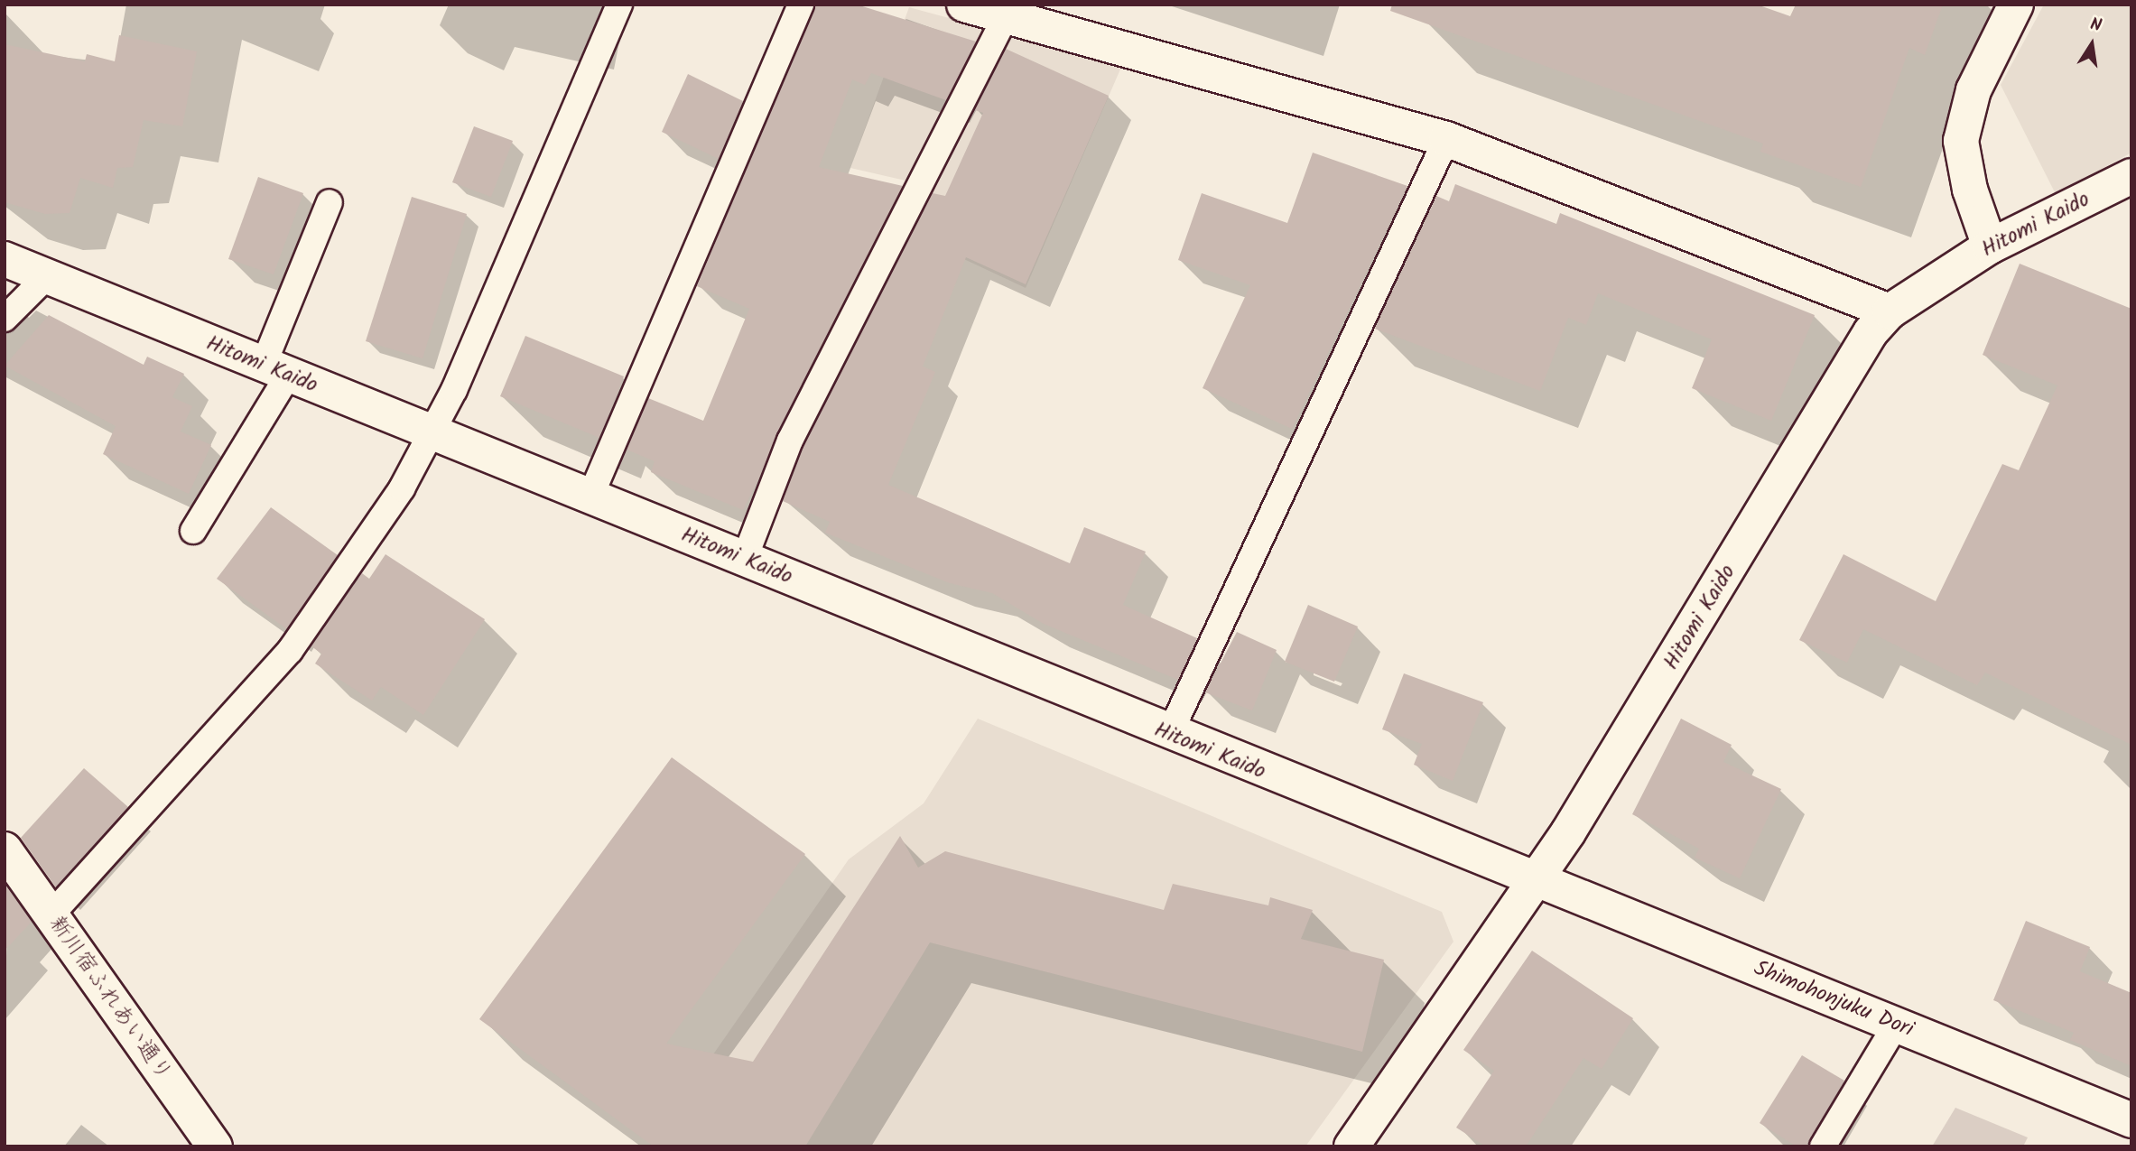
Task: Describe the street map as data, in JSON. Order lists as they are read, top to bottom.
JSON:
{
  "streets": {
    "main road": ["Hitomi Kaido", "新川宿ふれあい通り", "Shimohonjuku Dori"]
  },
  "crossings": [
    ["Hitomi Kaido", "Shimohonjuku Dori"]
  ],
  "north": "top"
}
